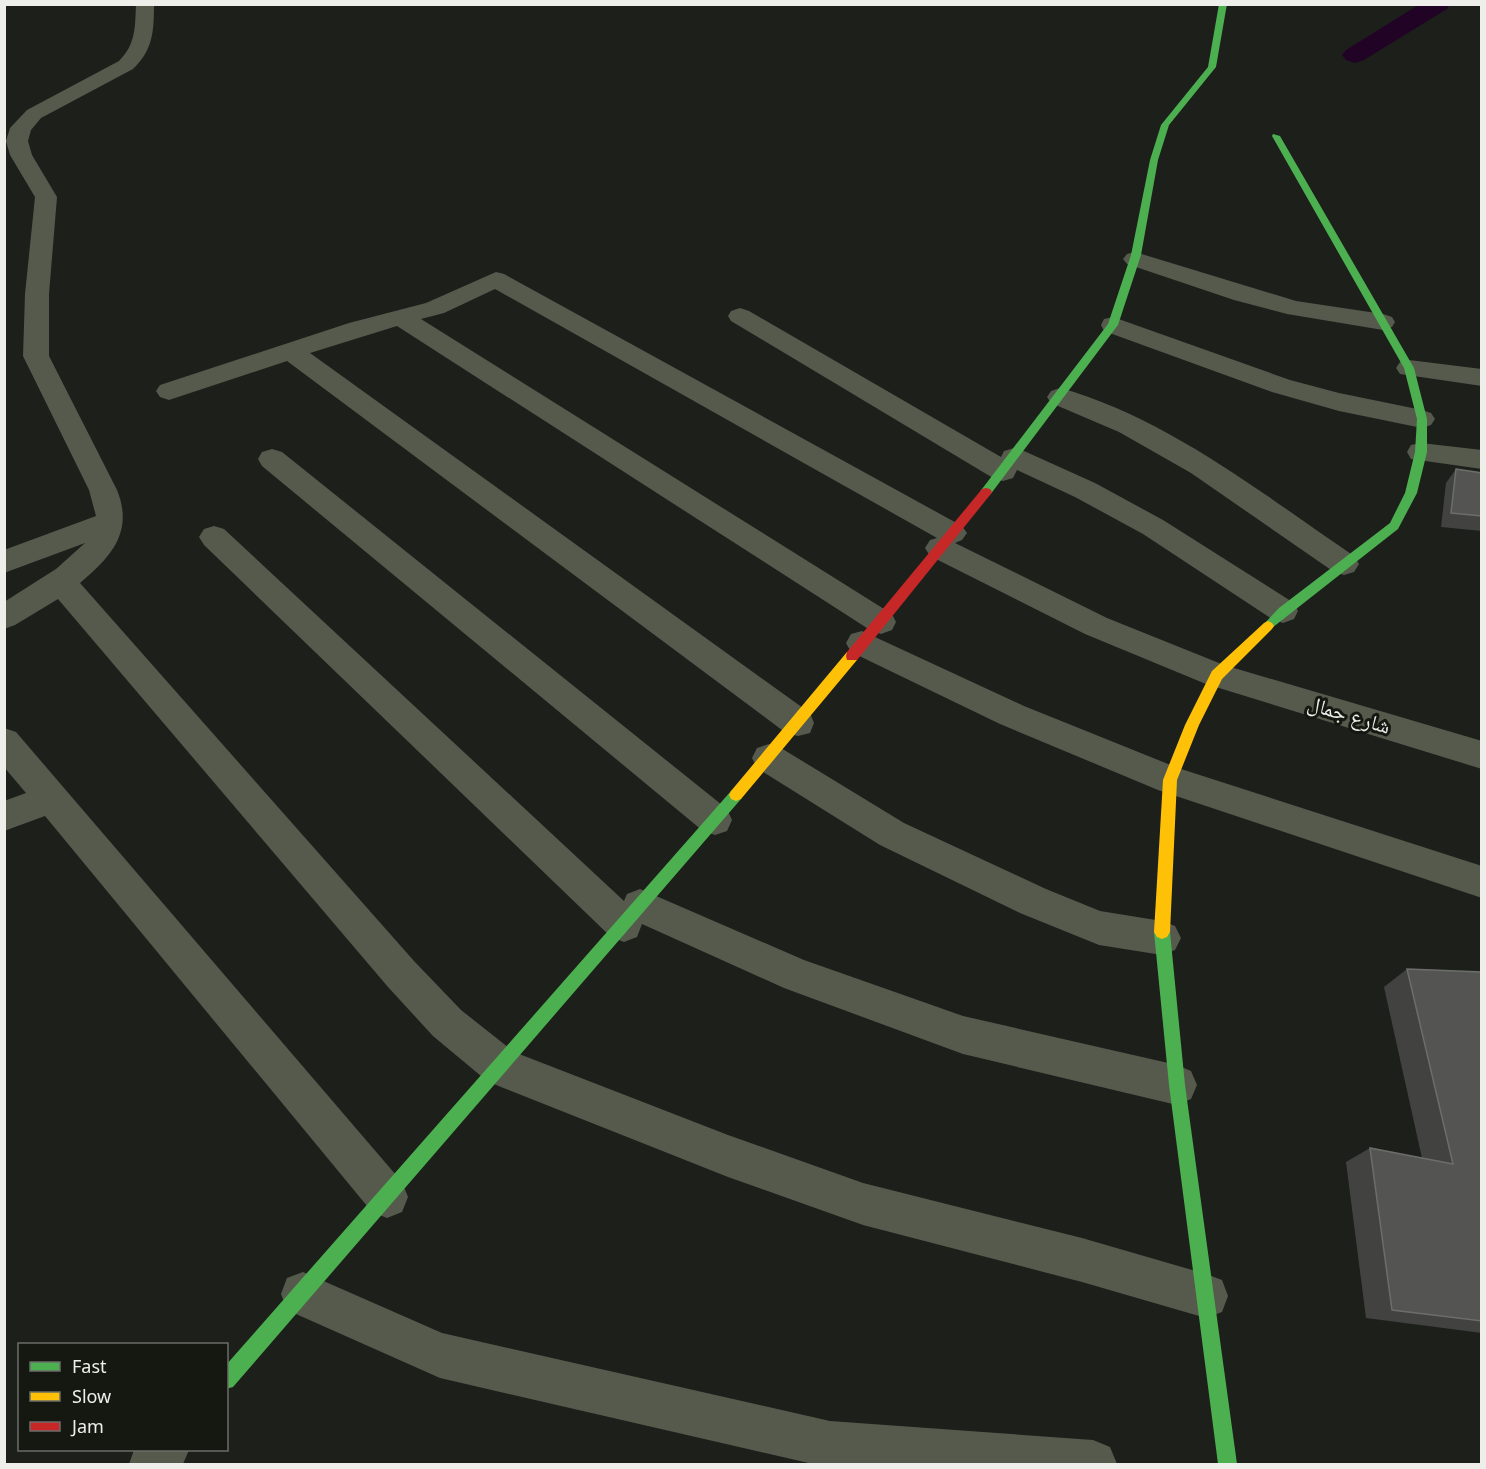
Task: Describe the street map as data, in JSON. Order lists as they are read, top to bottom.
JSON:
{
  "streets": {
    "street": ["شارع جمال"]
  },
  "legend": ["Fast", "Slow", "Jam"]
}
